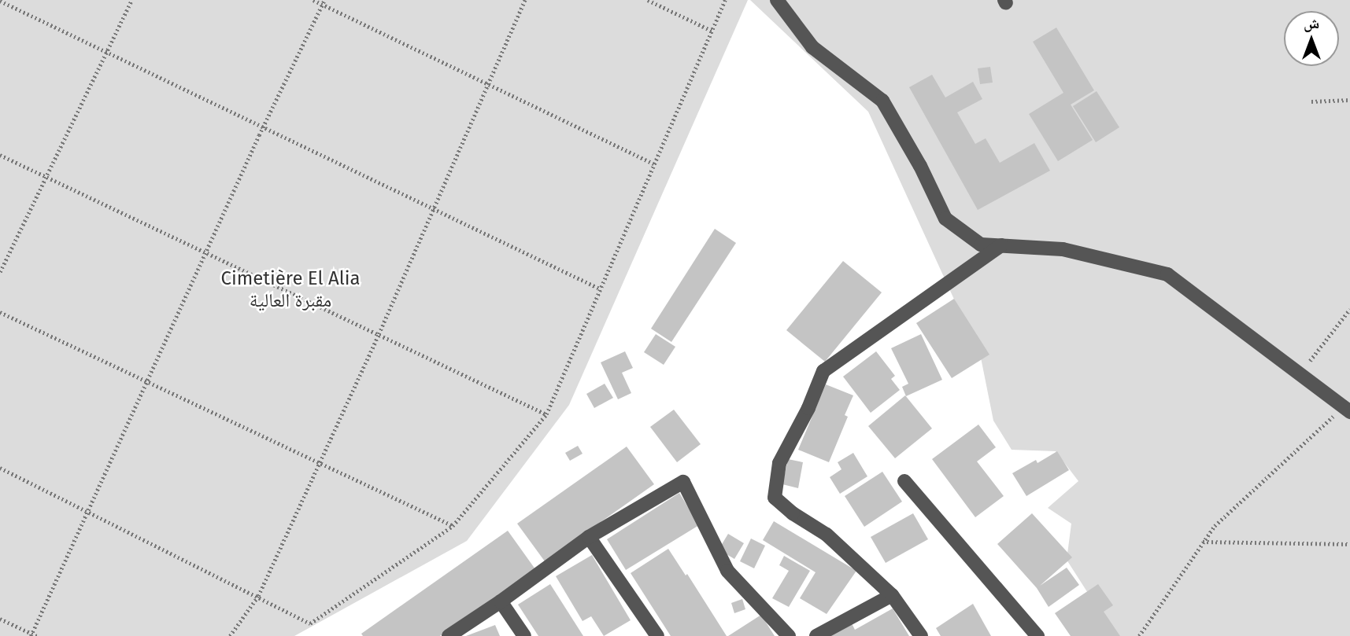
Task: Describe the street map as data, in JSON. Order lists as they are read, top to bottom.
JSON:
{
  "parks": ["Cimetière El Alia مقبرة العالية"],
  "north": "top"
}
